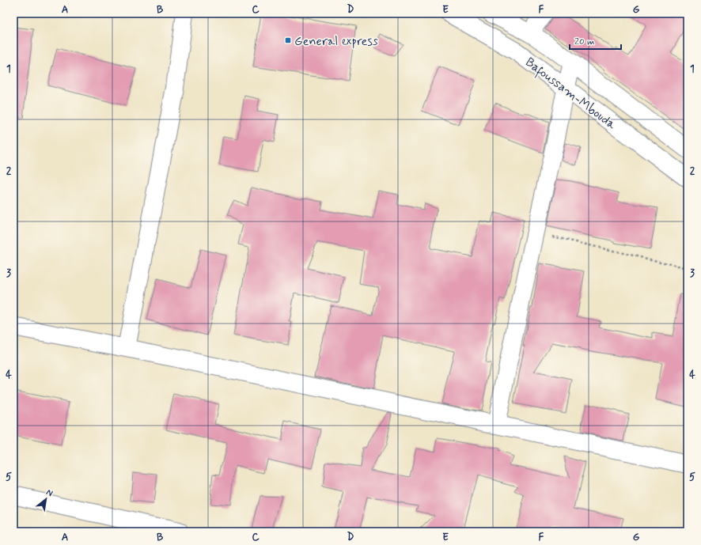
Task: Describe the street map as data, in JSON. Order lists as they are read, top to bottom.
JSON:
{
  "streets": {
    "main road": ["Bafoussam-Mbouda"]
  },
  "places": {
    "transit": ["General express"]
  },
  "scale_bar": "20 m",
  "north": "top right",
  "grid": {
    "columns": [
      "A",
      "B",
      "C",
      "D",
      "E",
      "F",
      "G"
    ],
    "rows": [
      "1",
      "2",
      "3",
      "4",
      "5"
    ]
  }
}
